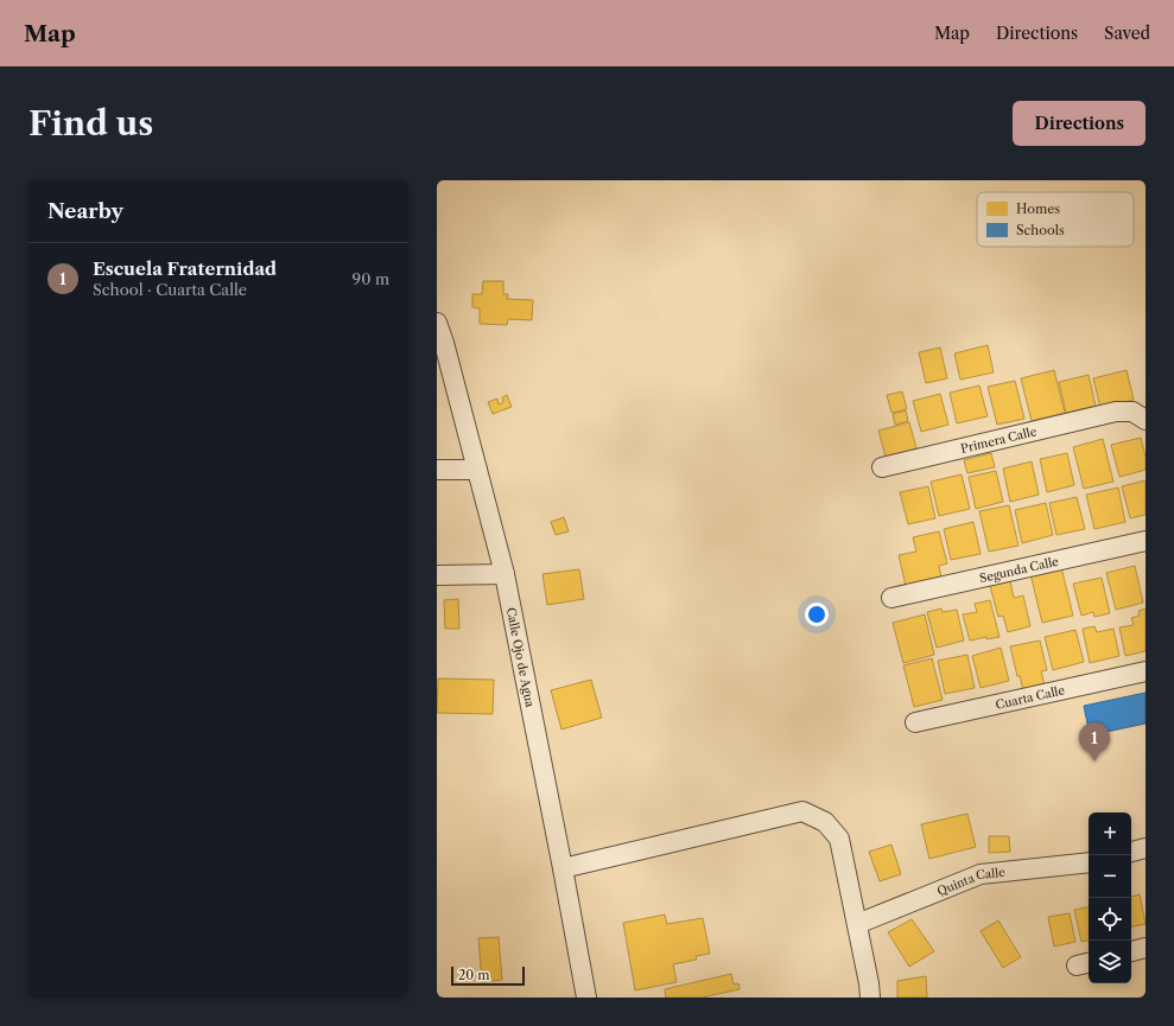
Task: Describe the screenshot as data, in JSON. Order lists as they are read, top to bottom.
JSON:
{
  "streets": {
    "street": [
      "Primera Calle",
      "Segunda Calle",
      "Calle Ojo de Agua",
      "Cuarta Calle",
      "Quinta Calle"
    ]
  },
  "legend": ["Homes", "Schools"],
  "scale_bar": "20 m",
  "page": {
    "header": "Map",
    "nav": ["Map", "Directions", "Saved"],
    "buttons": "Directions",
    "title": "Find us",
    "heading": "Nearby",
    "list": [
      {
        "mark": "1",
        "name": "Escuela Fraternidad",
        "note": "School · Cuarta Calle",
        "value": "90 m"
      }
    ],
    "pins": "1",
    "map_buttons": ["+", "−"],
    "scale": "20 m"
  }
}
